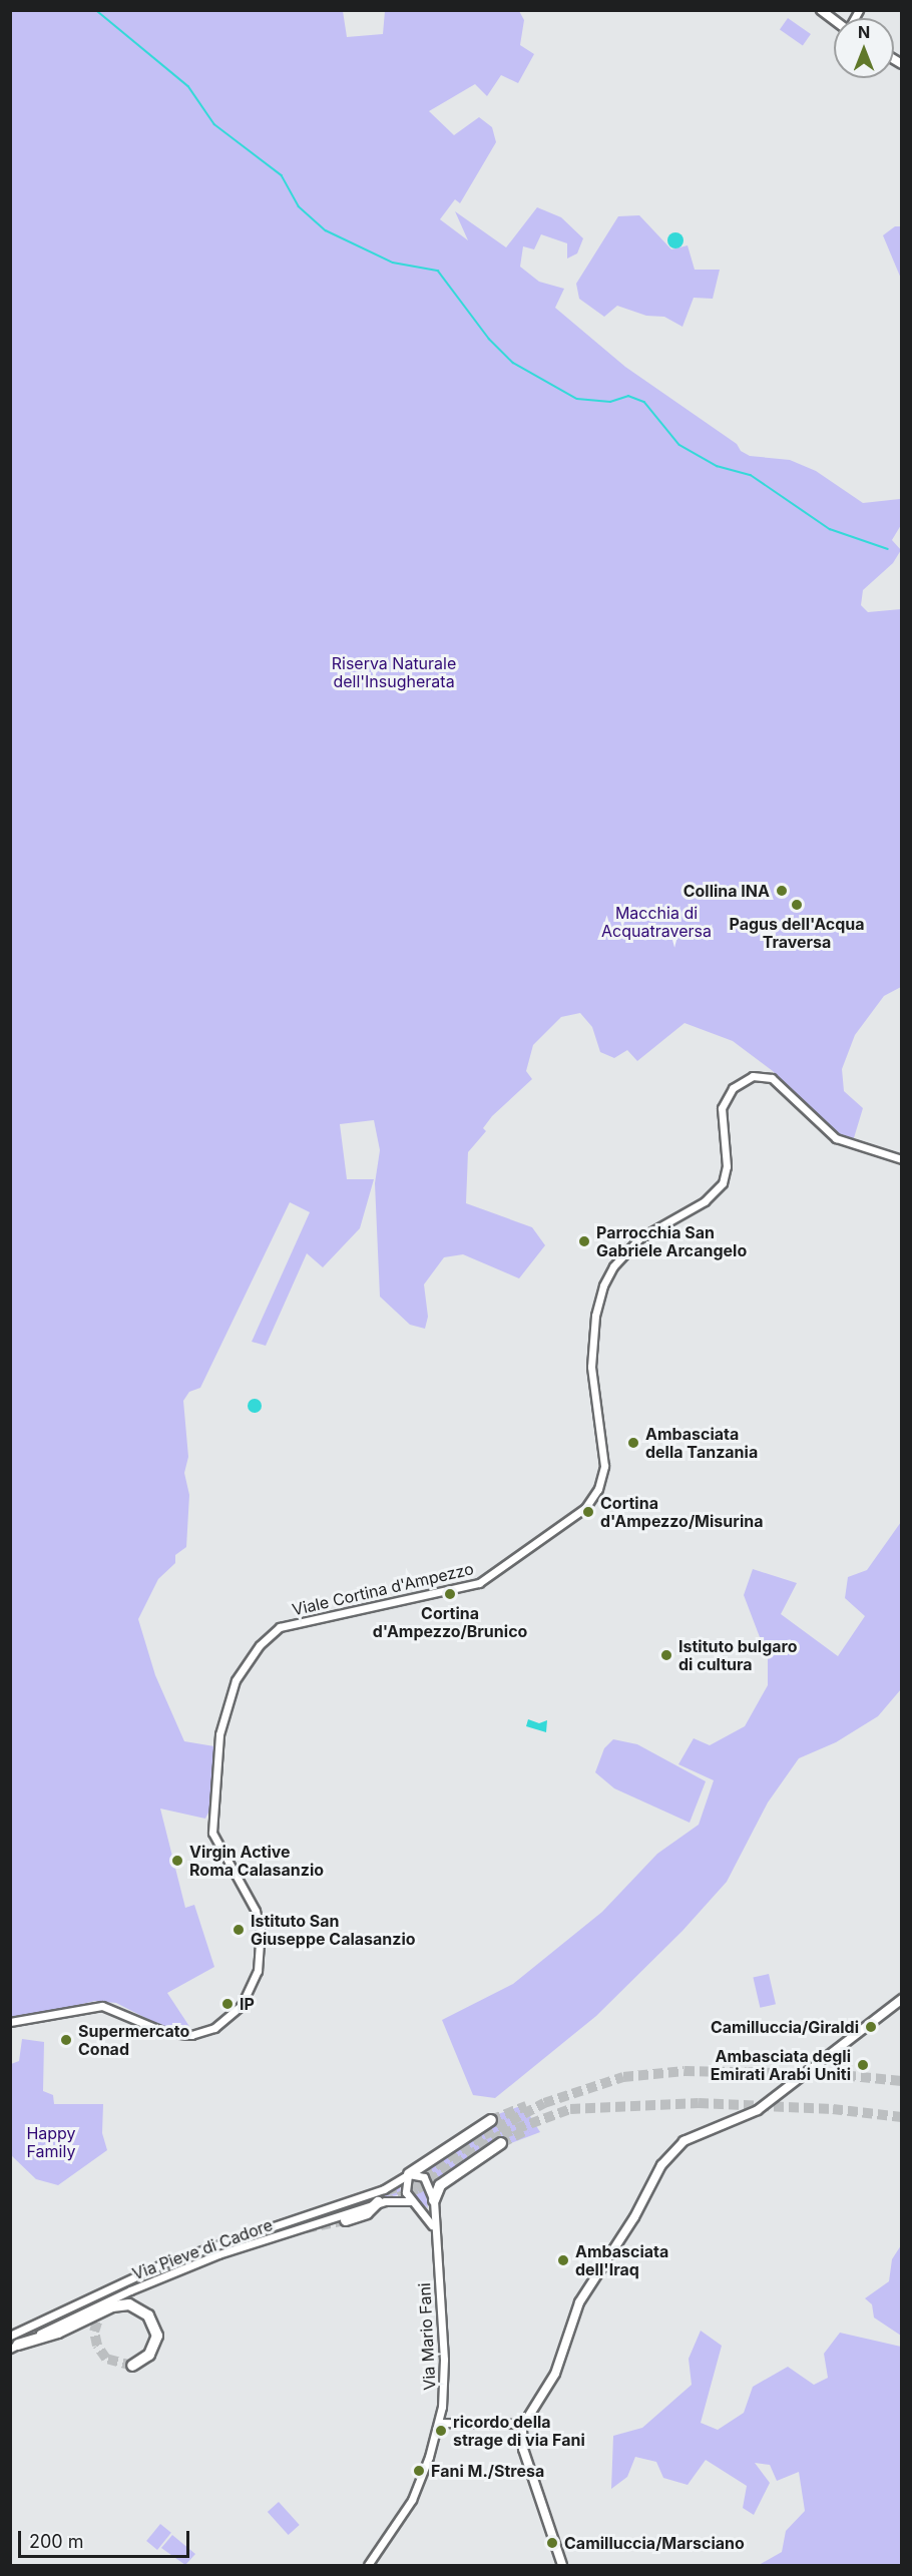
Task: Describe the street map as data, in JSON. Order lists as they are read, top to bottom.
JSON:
{
  "streets": {
    "street": ["Viale Cortina d'Ampezzo", "Via Pieve di Cadore", "Via Mario Fani"]
  },
  "parks": ["Riserva Naturale dell'Insugherata", "Macchia di Acquatraversa", "Happy Family"],
  "places": [
    "Collina INA",
    "Pagus dell'Acqua Traversa",
    "Parrocchia San Gabriele Arcangelo",
    "Ambasciata della Tanzania",
    "Cortina d'Ampezzo/Misurina",
    "Cortina d'Ampezzo/Brunico",
    "Istituto bulgaro di cultura",
    "Virgin Active Roma Calasanzio",
    "Istituto San Giuseppe Calasanzio",
    "IP",
    "Camilluccia/Giraldi",
    "Supermercato Conad",
    "Ambasciata degli Emirati Arabi Uniti",
    "Ambasciata dell'Iraq",
    "ricordo della strage di via Fani",
    "Fani M./Stresa",
    "Camilluccia/Marsciano"
  ],
  "scale_bar": "200 m",
  "north": "top"
}
